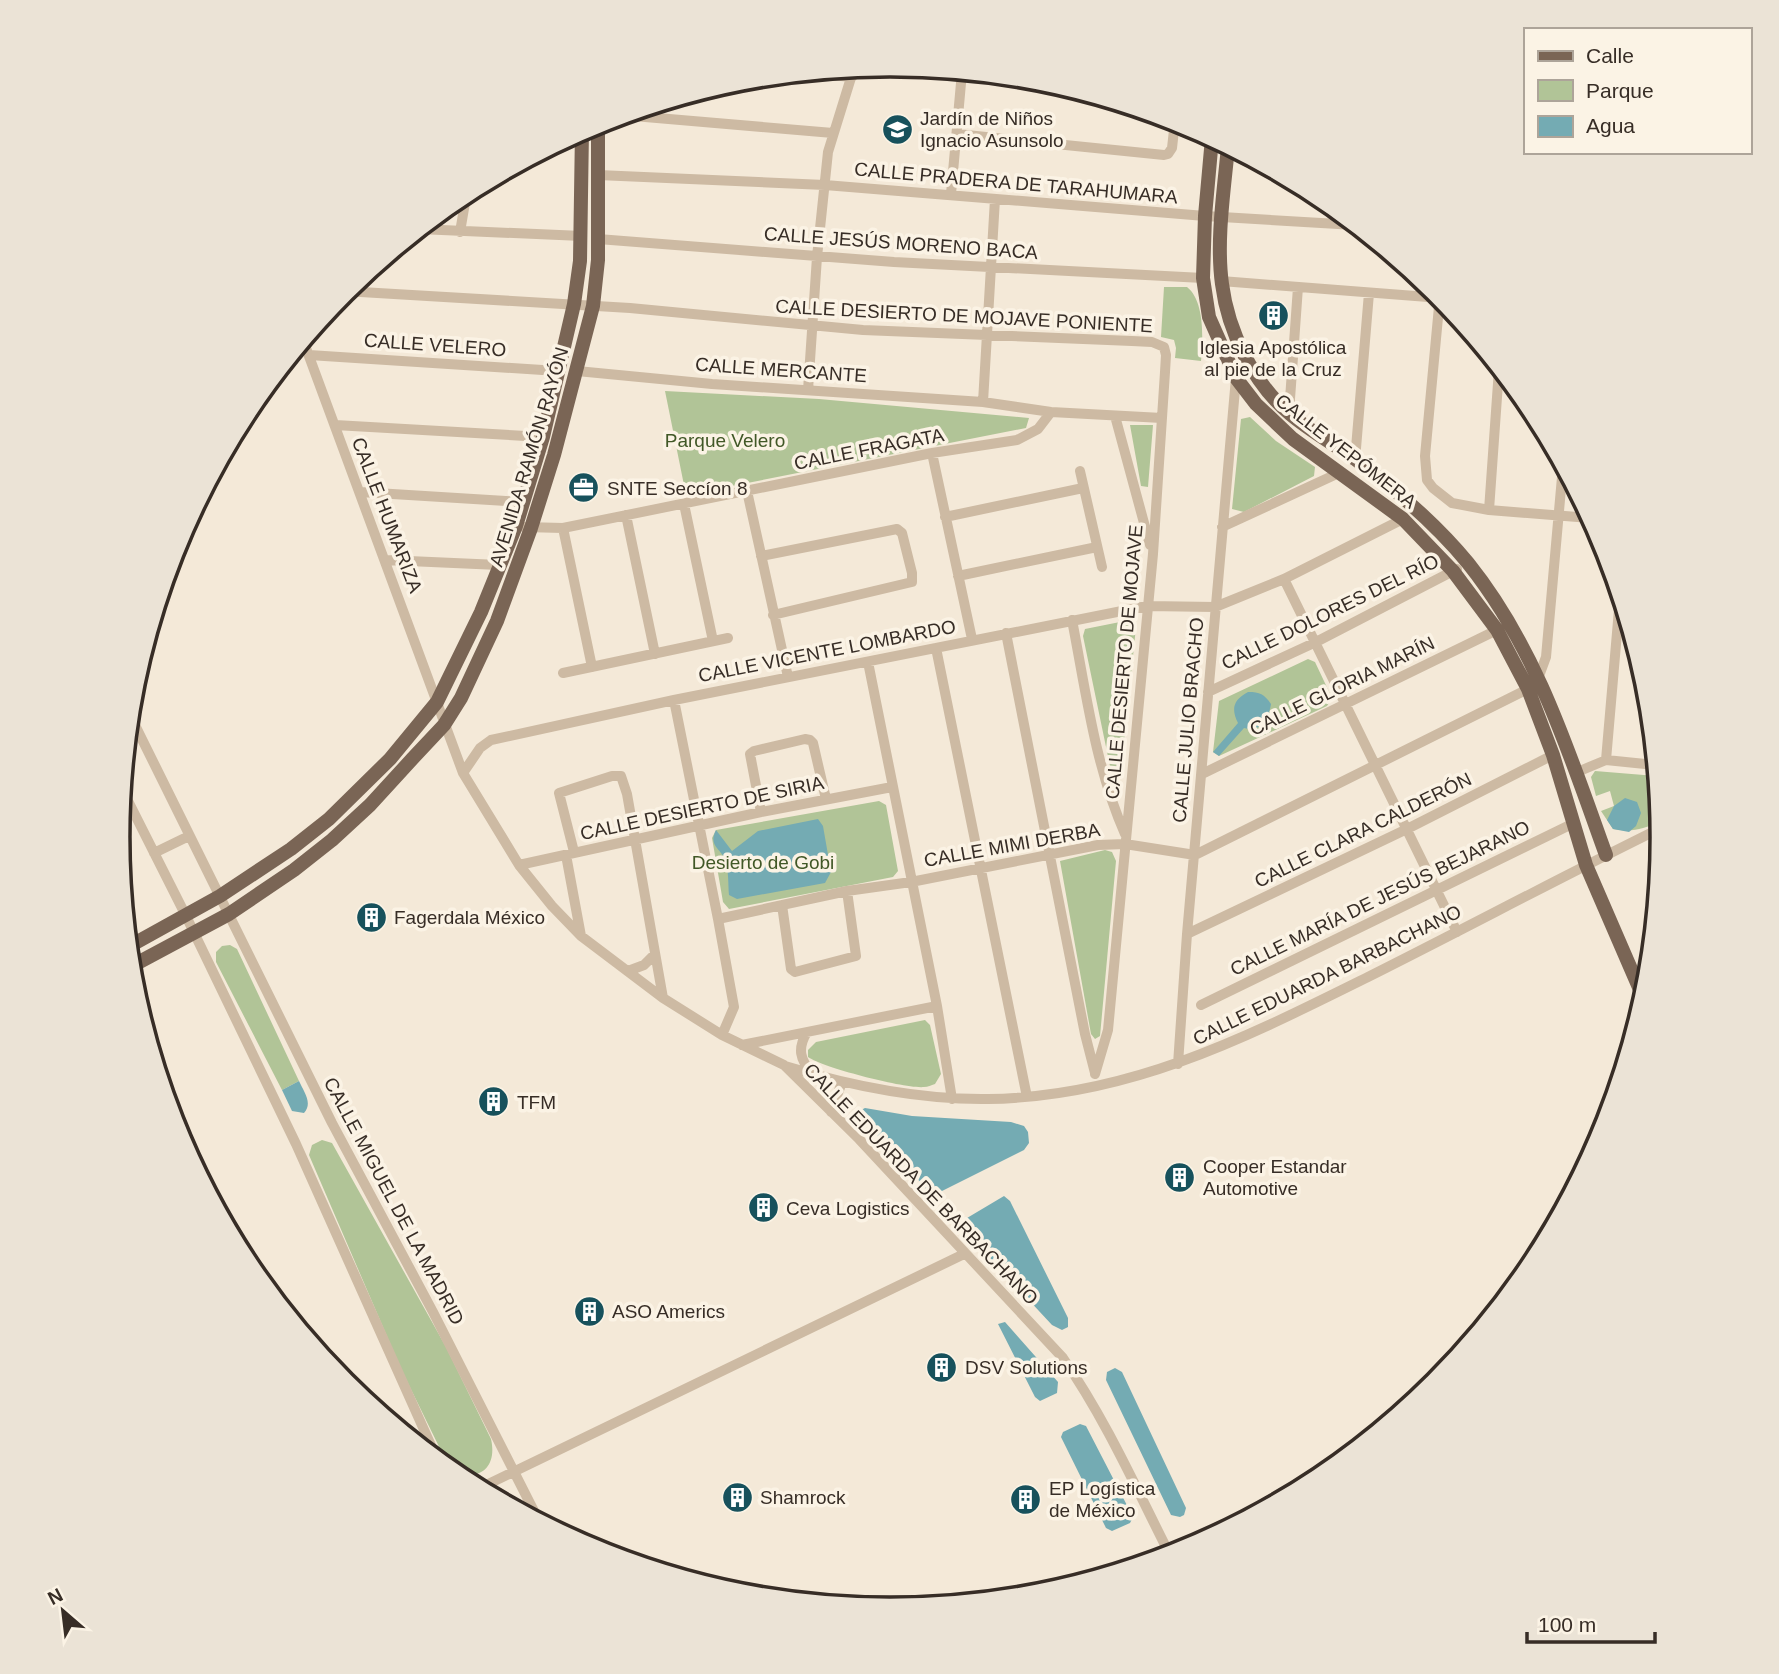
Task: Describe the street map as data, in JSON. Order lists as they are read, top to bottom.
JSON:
{
  "streets": {
    "main road": ["CALLE YEPÓMERA", "AVENIDA RAMÓN RAYÓN"],
    "street": [
      "CALLE PRADERA DE TARAHUMARA",
      "CALLE JESÚS MORENO BACA",
      "CALLE DESIERTO DE MOJAVE PONIENTE",
      "CALLE VELERO",
      "CALLE MERCANTE",
      "CALLE FRAGATA",
      "CALLE HUMARIZA",
      "CALLE DOLORES DEL RÍO",
      "CALLE VICENTE LOMBARDO",
      "CALLE DESIERTO DE MOJAVE",
      "CALLE GLORIA MARÍN",
      "CALLE JULIO BRACHO",
      "CALLE DESIERTO DE SIRIA",
      "CALLE CLARA CALDERÓN",
      "CALLE MIMI DERBA",
      "CALLE MARÍA DE JESÚS BEJARANO",
      "CALLE EDUARDA BARBACHANO",
      "CALLE EDUARDA DE BARBACHANO",
      "CALLE MIGUEL DE LA MADRID"
    ]
  },
  "crossings": [
    ["CALLE PRADERA DE TARAHUMARA", "CALLE YEPÓMERA"],
    ["CALLE PRADERA DE TARAHUMARA", "AVENIDA RAMÓN RAYÓN"],
    ["CALLE JESÚS MORENO BACA", "CALLE YEPÓMERA"],
    ["CALLE JESÚS MORENO BACA", "AVENIDA RAMÓN RAYÓN"],
    ["CALLE DESIERTO DE MOJAVE PONIENTE", "CALLE MERCANTE"],
    ["CALLE DESIERTO DE MOJAVE PONIENTE", "AVENIDA RAMÓN RAYÓN"],
    ["CALLE DESIERTO DE MOJAVE PONIENTE", "CALLE DESIERTO DE MOJAVE"],
    ["CALLE VELERO", "AVENIDA RAMÓN RAYÓN"],
    ["CALLE VELERO", "CALLE HUMARIZA"],
    ["CALLE MERCANTE", "CALLE FRAGATA"],
    ["CALLE MERCANTE", "AVENIDA RAMÓN RAYÓN"],
    ["CALLE MERCANTE", "CALLE DESIERTO DE MOJAVE"],
    ["CALLE FRAGATA", "AVENIDA RAMÓN RAYÓN"],
    ["CALLE YEPÓMERA", "CALLE DOLORES DEL RÍO"],
    ["CALLE YEPÓMERA", "CALLE GLORIA MARÍN"],
    ["CALLE YEPÓMERA", "CALLE JULIO BRACHO"],
    ["CALLE YEPÓMERA", "CALLE CLARA CALDERÓN"],
    ["CALLE YEPÓMERA", "CALLE MARÍA DE JESÚS BEJARANO"],
    ["CALLE YEPÓMERA", "CALLE EDUARDA BARBACHANO"],
    ["AVENIDA RAMÓN RAYÓN", "CALLE HUMARIZA"],
    ["AVENIDA RAMÓN RAYÓN", "CALLE EDUARDA DE BARBACHANO"],
    ["AVENIDA RAMÓN RAYÓN", "CALLE MIGUEL DE LA MADRID"],
    ["CALLE HUMARIZA", "CALLE EDUARDA DE BARBACHANO"],
    ["CALLE DOLORES DEL RÍO", "CALLE JULIO BRACHO"],
    ["CALLE VICENTE LOMBARDO", "CALLE DESIERTO DE MOJAVE"],
    ["CALLE VICENTE LOMBARDO", "CALLE JULIO BRACHO"],
    ["CALLE VICENTE LOMBARDO", "CALLE DESIERTO DE SIRIA"],
    ["CALLE VICENTE LOMBARDO", "CALLE EDUARDA DE BARBACHANO"],
    ["CALLE DESIERTO DE MOJAVE", "CALLE MIMI DERBA"],
    ["CALLE GLORIA MARÍN", "CALLE JULIO BRACHO"],
    ["CALLE JULIO BRACHO", "CALLE CLARA CALDERÓN"],
    ["CALLE JULIO BRACHO", "CALLE MIMI DERBA"],
    ["CALLE JULIO BRACHO", "CALLE EDUARDA BARBACHANO"],
    ["CALLE DESIERTO DE SIRIA", "CALLE MIMI DERBA"],
    ["CALLE DESIERTO DE SIRIA", "CALLE EDUARDA DE BARBACHANO"],
    ["CALLE EDUARDA BARBACHANO", "CALLE EDUARDA DE BARBACHANO"]
  ],
  "parks": ["Parque Velero", "Desierto de Gobi"],
  "places": {
    "school or university": ["Jardín de Niños Ignacio Asunsolo"],
    "building": [
      "Iglesia Apostólica al pie de la Cruz",
      "Fagerdala México",
      "TFM",
      "Cooper Estandar Automotive",
      "Ceva Logistics",
      "ASO Americs",
      "DSV Solutions",
      "Shamrock",
      "EP Logística de México"
    ],
    "office": ["SNTE Seccíon 8"]
  },
  "legend": ["Calle", "Parque", "Agua"],
  "scale_bar": "100 m",
  "north": "top left"
}
